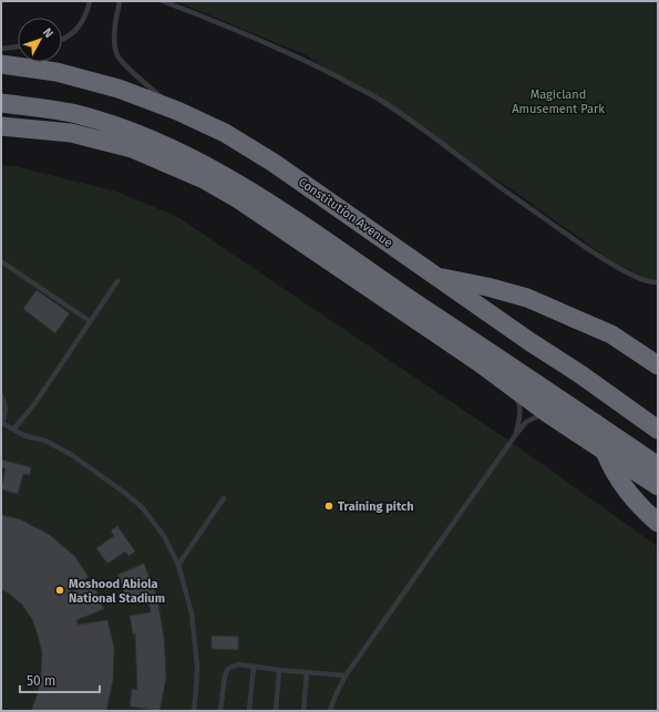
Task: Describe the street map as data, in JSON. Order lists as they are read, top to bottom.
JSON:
{
  "streets": {
    "highway": ["Constitution Avenue"]
  },
  "parks": ["Magicland Amusement Park"],
  "places": ["Training pitch", "Moshood Abiola National Stadium"],
  "scale_bar": "50 m",
  "north": "top right"
}
